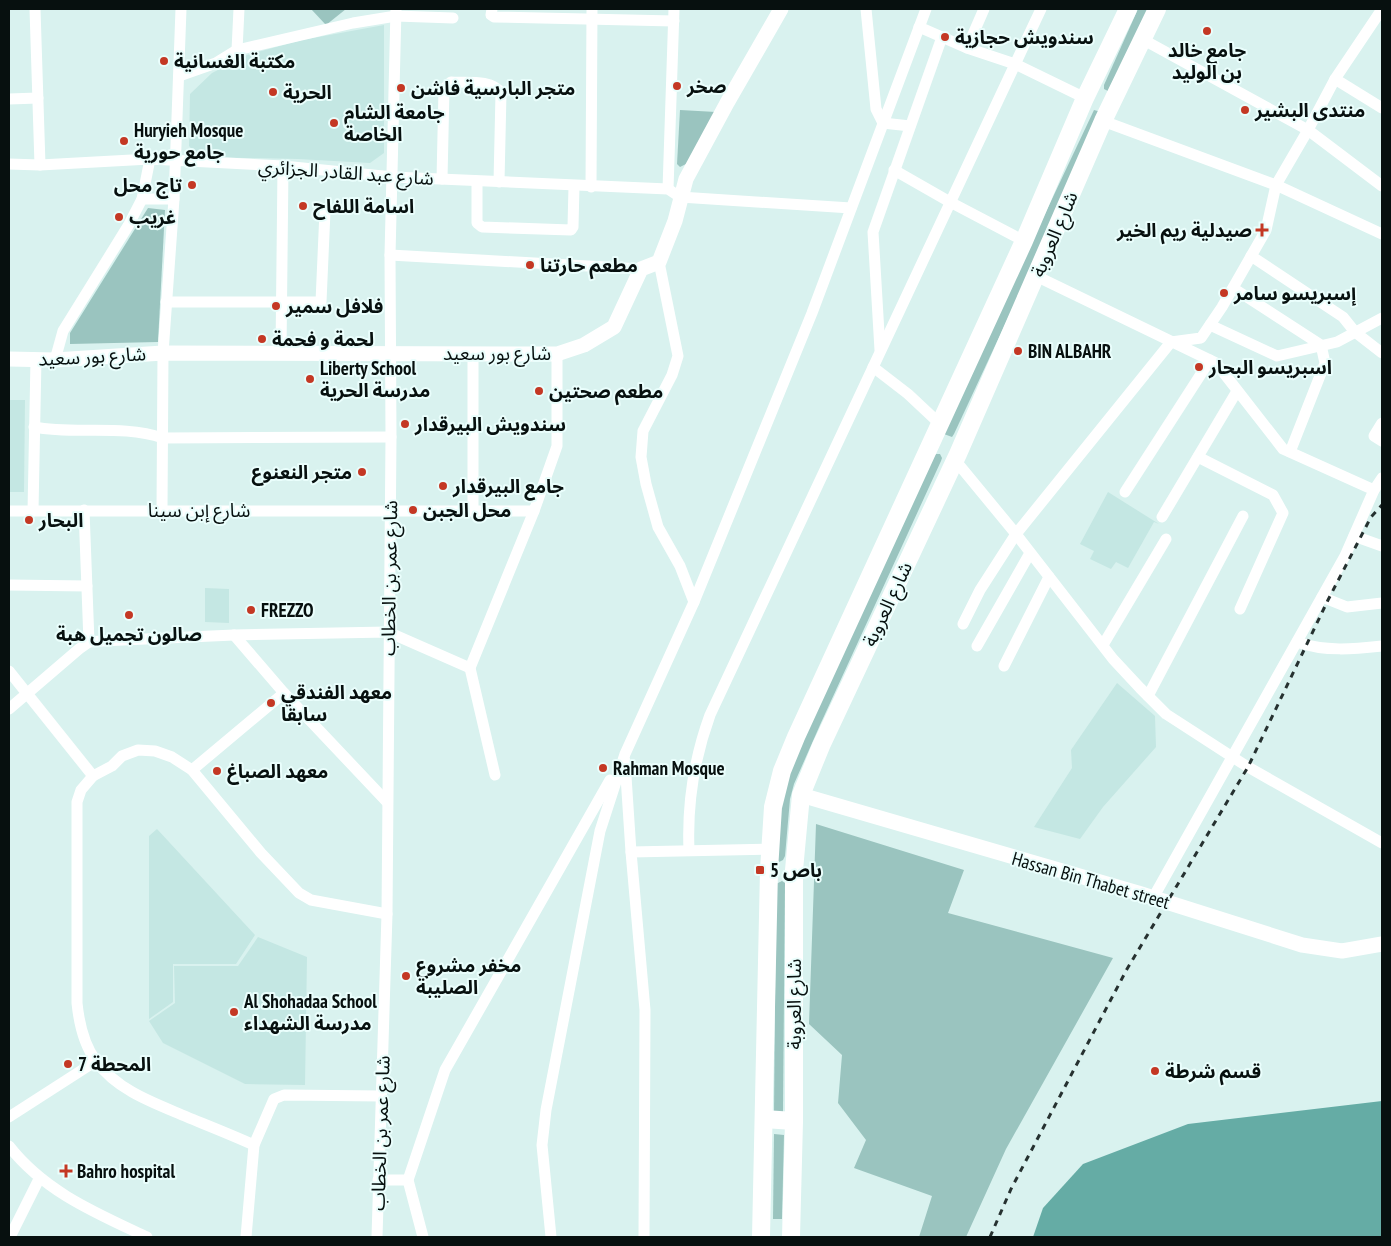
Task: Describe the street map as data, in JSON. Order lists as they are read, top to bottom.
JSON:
{
  "streets": {
    "main road": ["شارع العروبة", "شارع بور سعيد", "Hassan Bin Thabet street"],
    "street": ["شارع عبد القادر الجزائري", "شارع إبن سينا", "شارع عمر بن الخطاب"]
  },
  "crossings": [
    ["شارع عبد القادر الجزائري", "شارع عمر بن الخطاب"],
    ["شارع العروبة", "Hassan Bin Thabet street"],
    ["شارع بور سعيد", "شارع عمر بن الخطاب"],
    ["شارع إبن سينا", "شارع عمر بن الخطاب"]
  ],
  "places": {
    "other": [
      "جامع خالد بن الوليد",
      "سندويش حجازية",
      "مكتبة الغسانية",
      "صخر",
      "متجر البارسية فاشن",
      "الحرية",
      "منتدى البشير",
      "جامعة الشام الخاصة",
      "Huryieh Mosque جامع حورية",
      "تاج محل",
      "اسامة اللفاح",
      "غريب",
      "مطعم حارتنا",
      "إسبريسو سامر",
      "فلافل سمير",
      "لحمة و فحمة",
      "BIN ALBAHR",
      "اسبريسو البحار",
      "Liberty School مدرسة الحرية",
      "مطعم صحتين",
      "سندويش البيرقدار",
      "متجر النعنوع",
      "جامع البيرقدار",
      "محل الجبن",
      "البحار",
      "FREZZO",
      "صالون تجميل هبة",
      "معهد الفندقي سابقا",
      "Rahman Mosque",
      "معهد الصباغ",
      "مخفر مشروع الصليبة",
      "Al Shohadaa School مدرسة الشهداء",
      "المحطة 7",
      "قسم شرطة"
    ],
    "health": ["صيدلية ريم الخير", "Bahro hospital"],
    "transit": ["باص 5"]
  }
}
